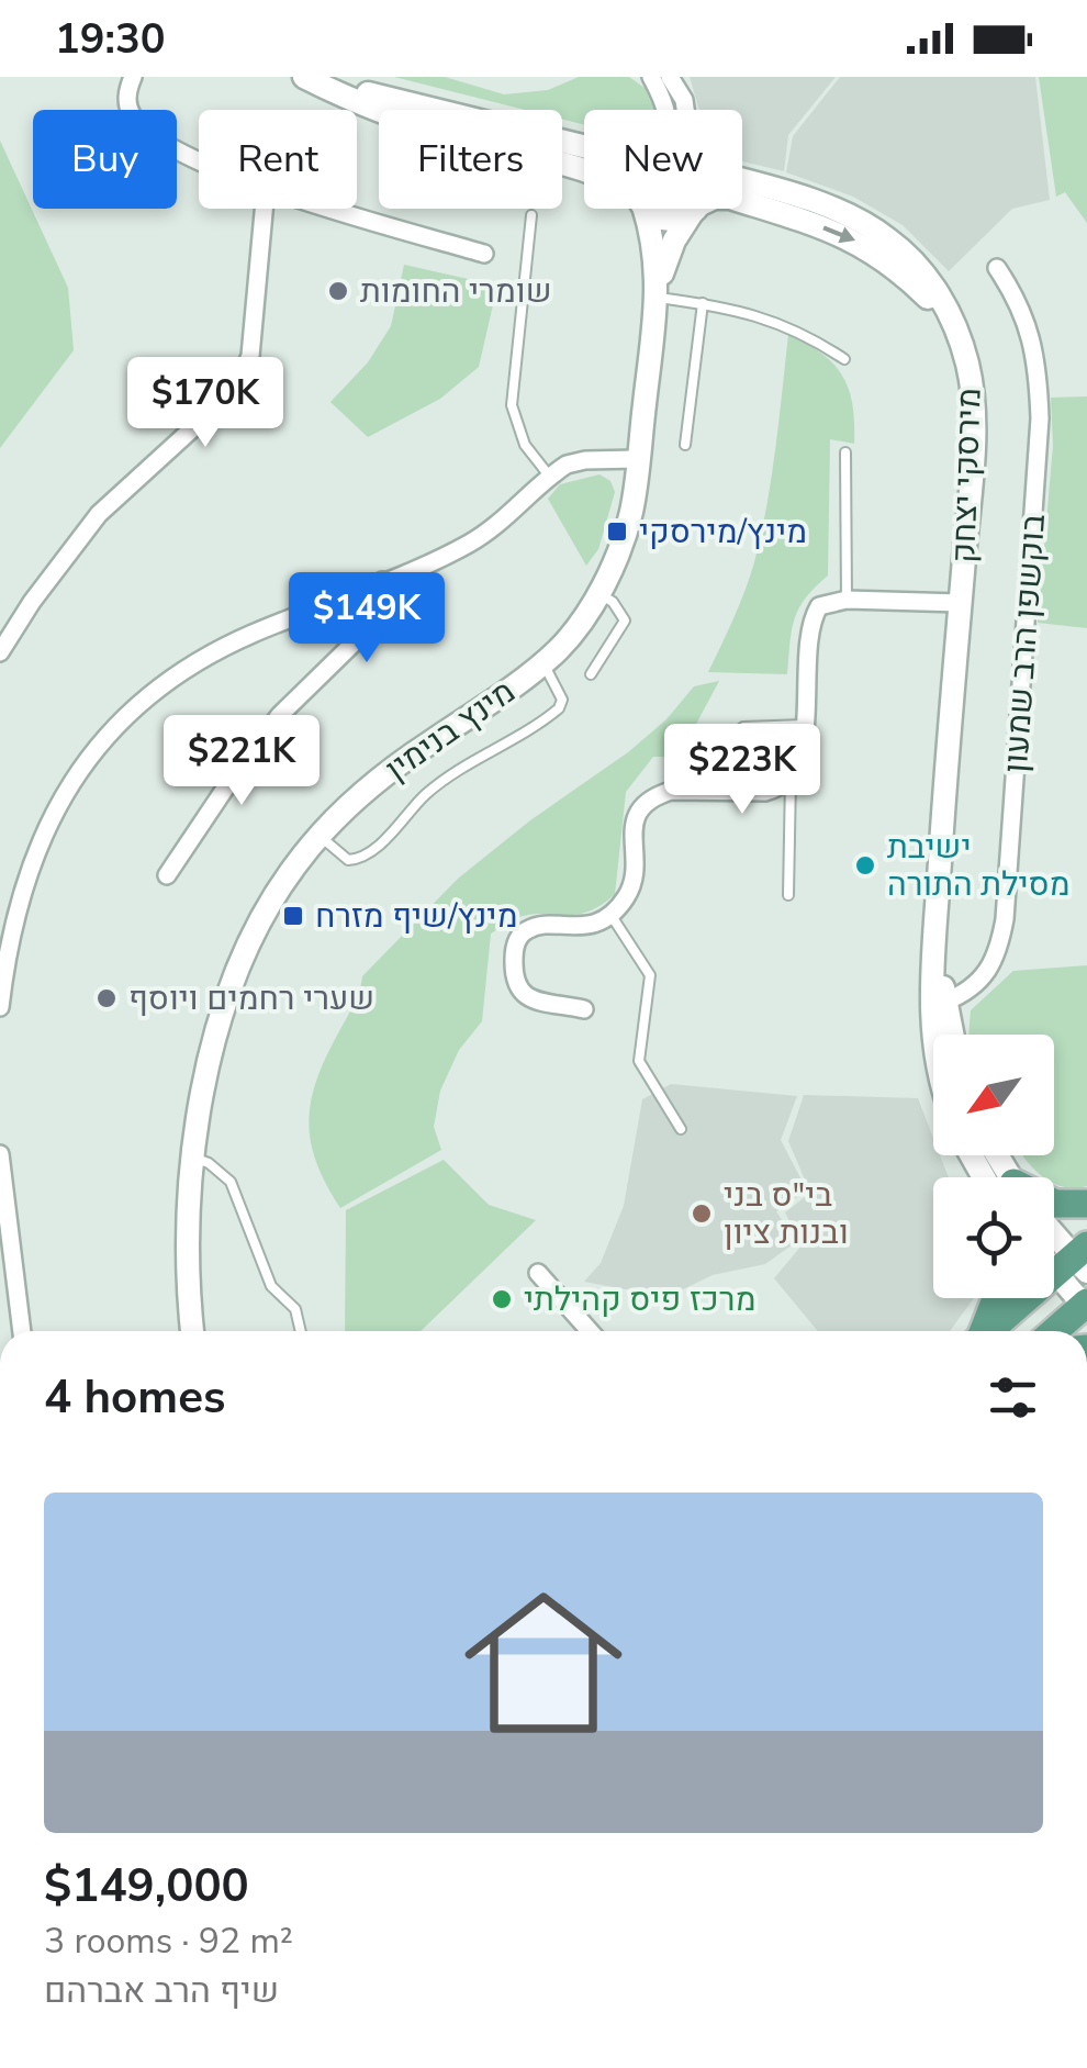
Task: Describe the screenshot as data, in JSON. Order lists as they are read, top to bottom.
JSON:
{
  "streets": {
    "street": ["מירסקי יצחק", "בוקשפן הרב שמעון", "מינץ בנימין"]
  },
  "places": {
    "other": [
      "שומרי החומות",
      "ישיבת מסילת התורה",
      "שערי רחמים ויוסף",
      "בי\"ס בני ובנות ציון",
      "מרכז פיס קהילתי"
    ],
    "transit": ["מינץ/מירסקי", "מינץ/שיף מזרח"]
  },
  "north": "bottom left",
  "page": {
    "status": "19:30",
    "chip": [
      "Buy",
      "Rent",
      "Filters",
      "New"
    ],
    "price": [
      "$170K",
      "$149K",
      "$221K",
      "$223K"
    ],
    "heading": "4 homes",
    "list": [
      {
        "name": "$149,000",
        "note": "3 rooms · 92 m² · שיף הרב אברהם"
      }
    ]
  }
}
